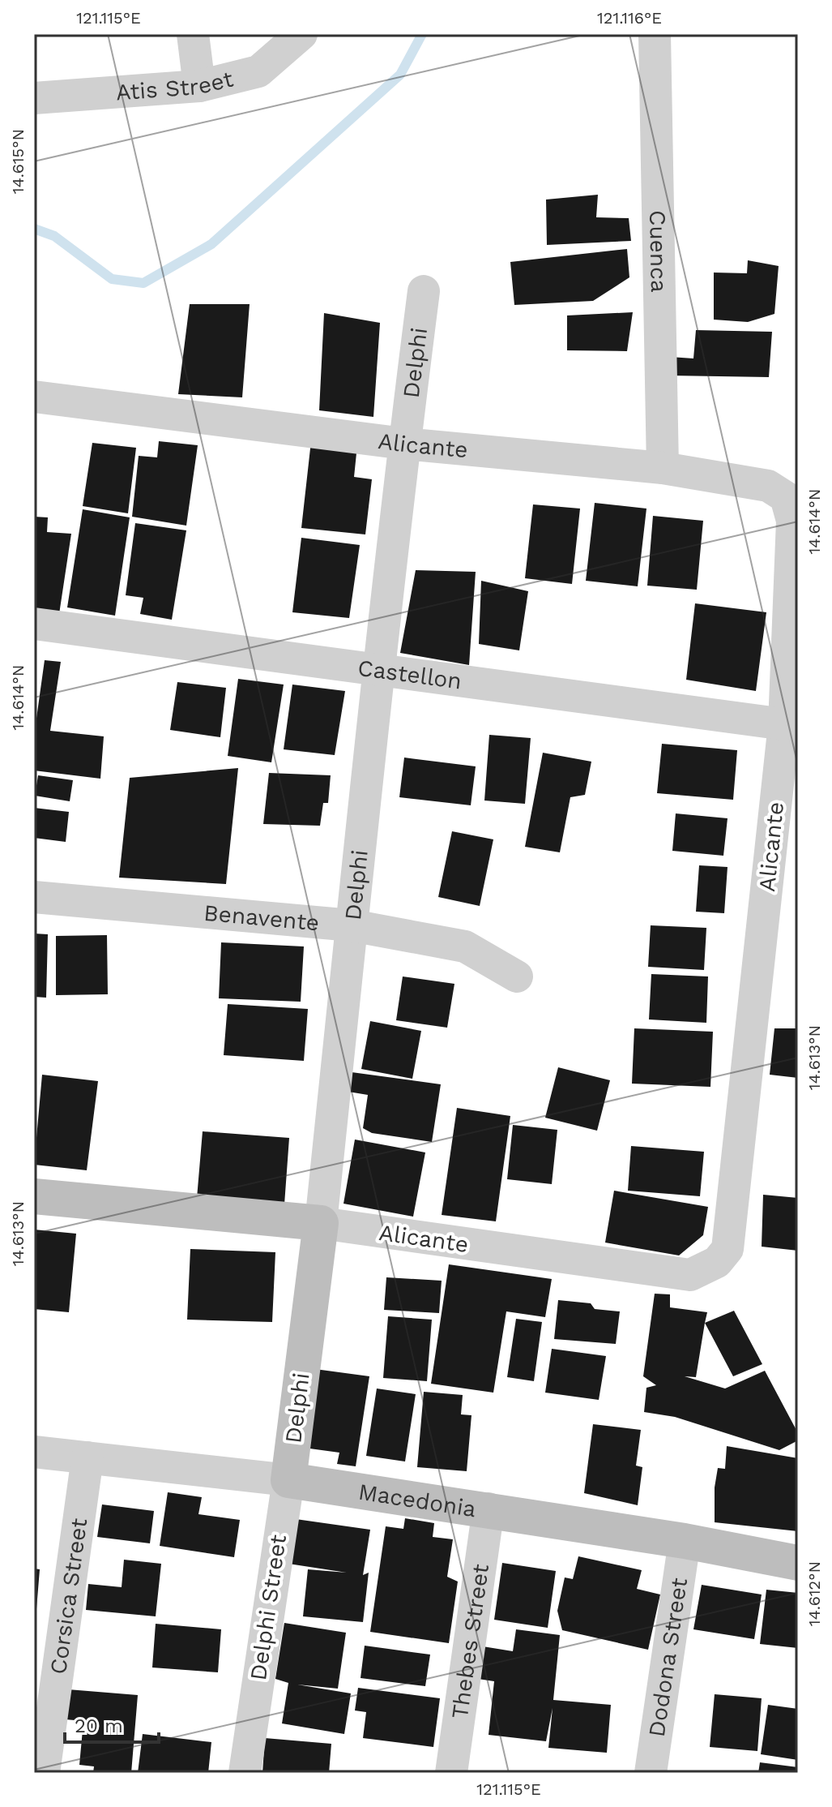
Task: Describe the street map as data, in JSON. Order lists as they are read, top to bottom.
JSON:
{
  "streets": {
    "street": [
      "Atis Street",
      "Cuenca",
      "Delphi",
      "Alicante",
      "Castellon",
      "Benavente",
      "Macedonia",
      "Corsica Street",
      "Delphi Street",
      "Thebes Street",
      "Dodona Street"
    ]
  },
  "crossings": [
    ["Cuenca", "Alicante"],
    ["Delphi", "Alicante"],
    ["Delphi", "Castellon"],
    ["Delphi", "Benavente"],
    ["Delphi", "Macedonia"],
    ["Delphi", "Delphi Street"],
    ["Alicante", "Castellon"],
    ["Macedonia", "Corsica Street"],
    ["Macedonia", "Delphi Street"],
    ["Macedonia", "Thebes Street"],
    ["Macedonia", "Dodona Street"]
  ],
  "scale_bar": "20 m",
  "coordinates": [
    "121.115°E",
    "121.116°E",
    "14.615°N",
    "14.614°N",
    "14.613°N",
    "14.612°N"
  ]
}
